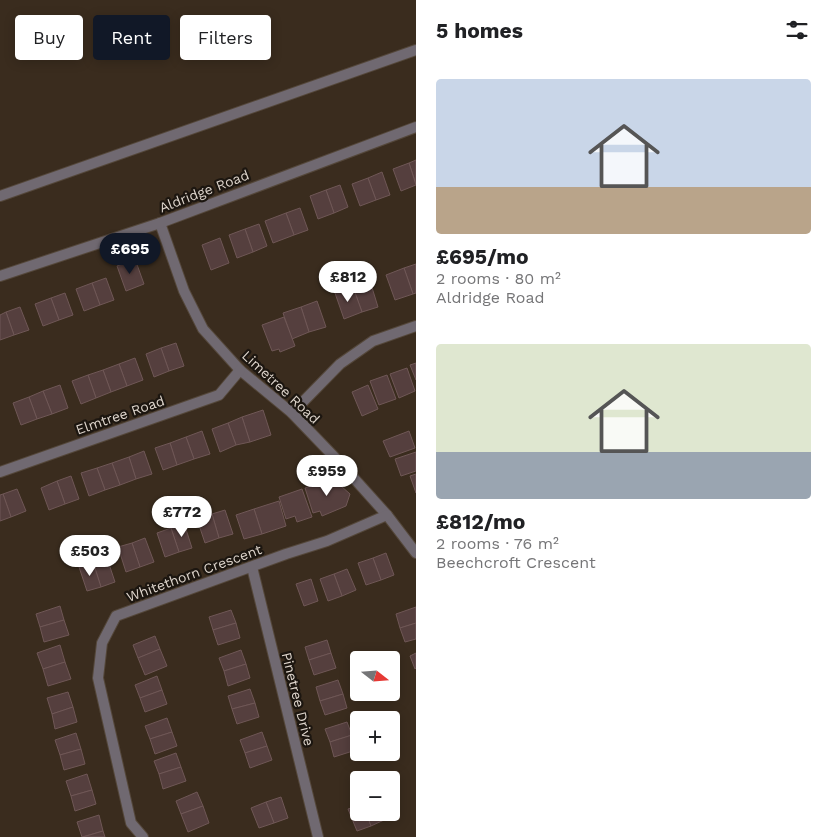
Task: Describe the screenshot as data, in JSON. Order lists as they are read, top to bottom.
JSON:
{
  "streets": {
    "street": [
      "Aldridge Road",
      "Limetree Road",
      "Elmtree Road",
      "Whitethorn Crescent",
      "Pinetree Drive"
    ]
  },
  "crossings": [
    ["Aldridge Road", "Limetree Road"],
    ["Limetree Road", "Elmtree Road"],
    ["Limetree Road", "Whitethorn Crescent"],
    ["Whitethorn Crescent", "Pinetree Drive"]
  ],
  "north": "right",
  "page": {
    "heading": "5 homes",
    "chip": ["Buy", "Rent", "Filters"],
    "list": [
      {
        "name": "£695/mo",
        "note": "2 rooms · 80 m² · Aldridge Road"
      },
      {
        "name": "£812/mo",
        "note": "2 rooms · 76 m² · Beechcroft Crescent"
      }
    ],
    "price": [
      "£695",
      "£812",
      "£959",
      "£772",
      "£503"
    ],
    "map_buttons": ["+", "−"]
  }
}
